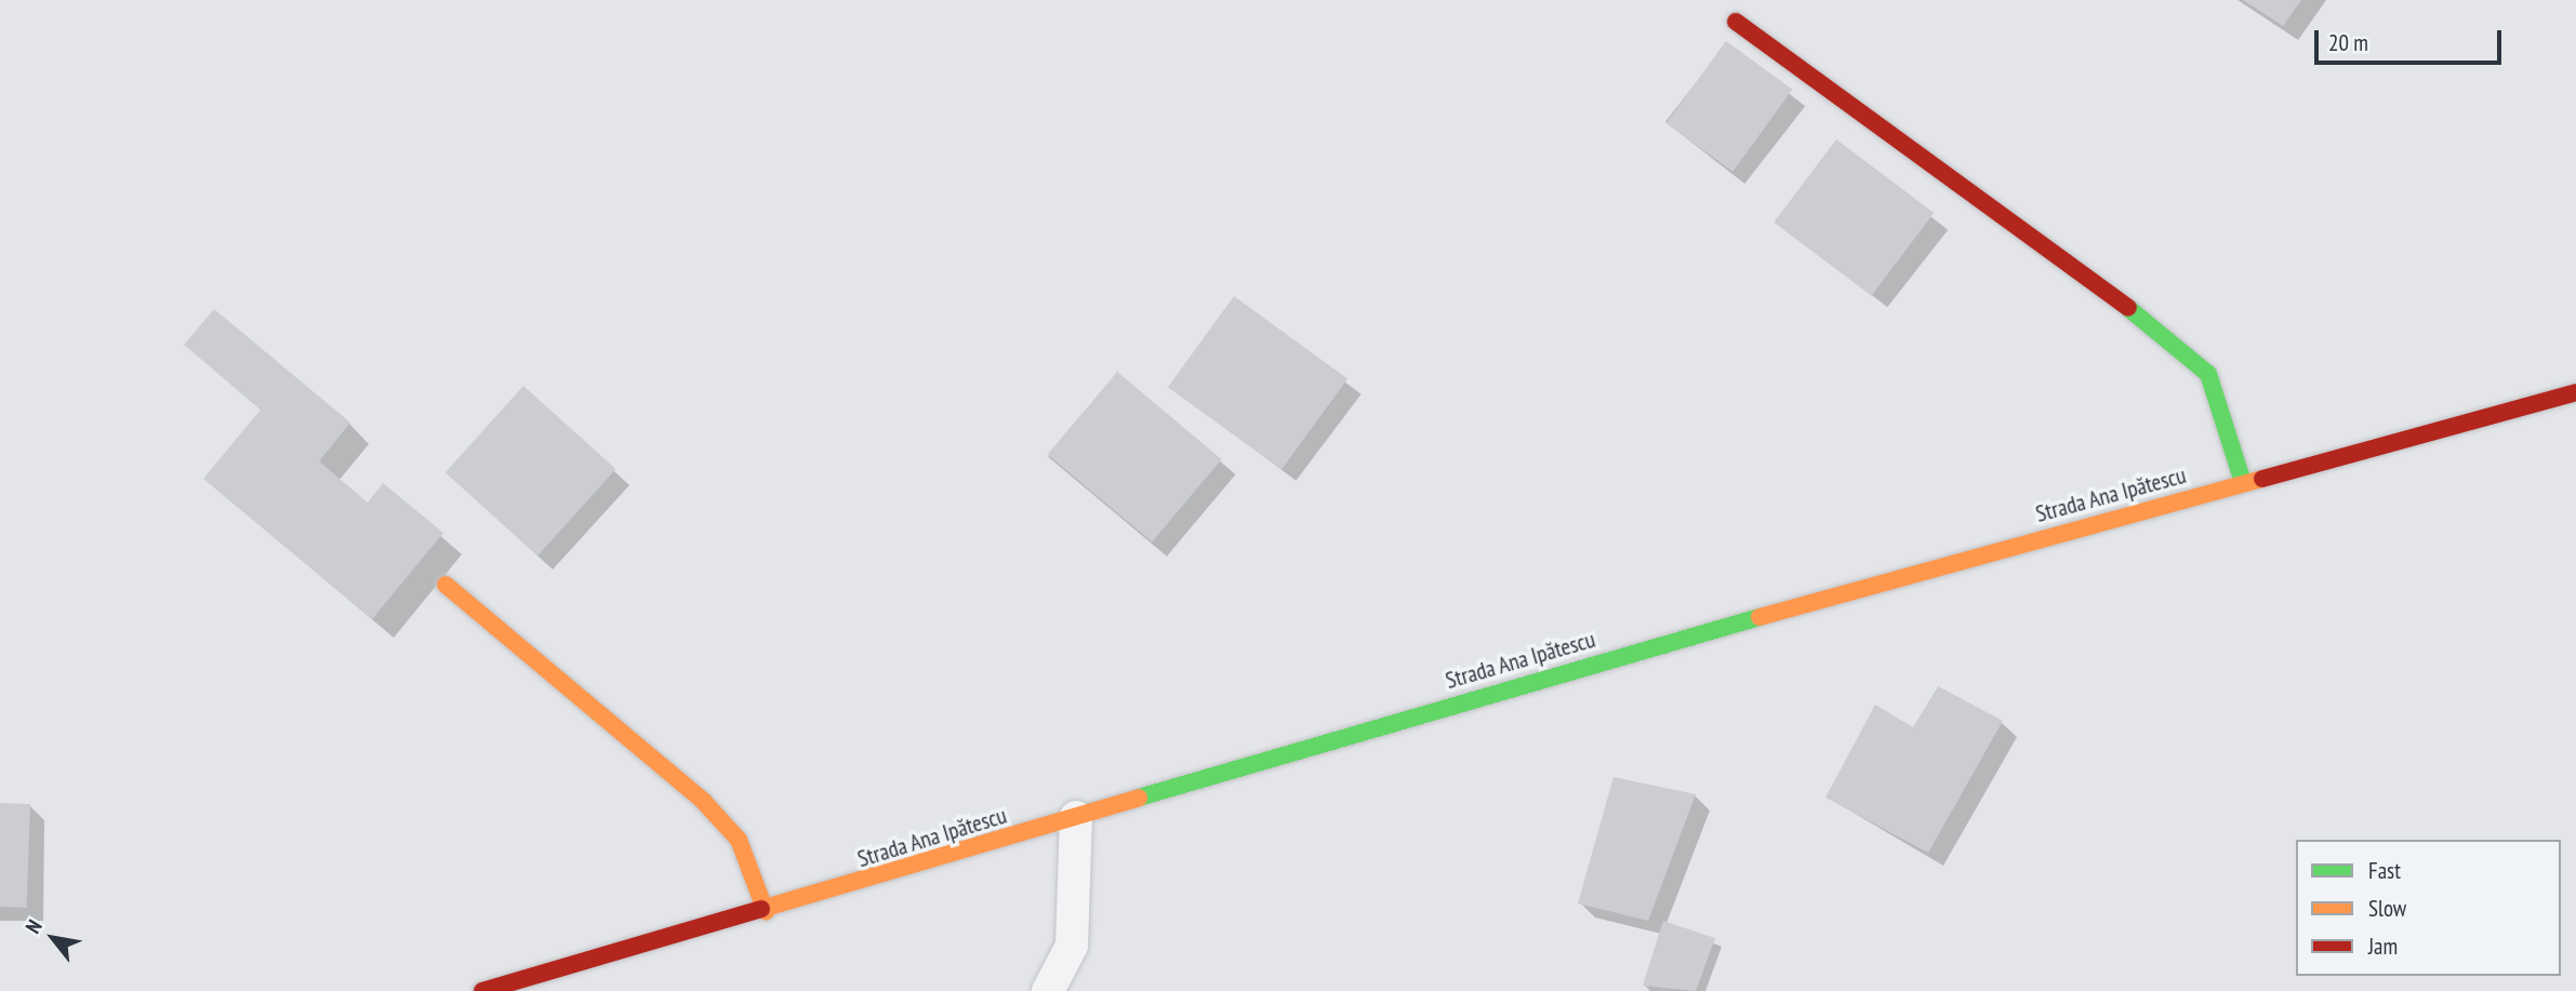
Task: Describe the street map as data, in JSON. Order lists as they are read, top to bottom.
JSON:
{
  "streets": {
    "main road": ["Strada Ana Ipătescu"]
  },
  "legend": ["Fast", "Slow", "Jam"],
  "scale_bar": "20 m",
  "north": "top left"
}
